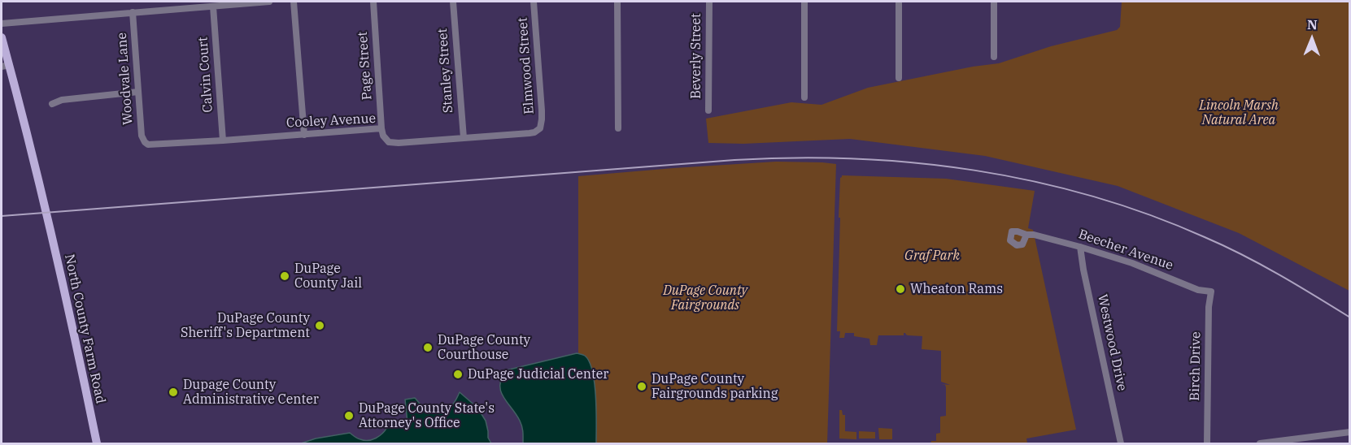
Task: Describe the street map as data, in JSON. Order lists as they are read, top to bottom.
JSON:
{
  "streets": {
    "main road": ["North County Farm Road"],
    "street": [
      "Beverly Street",
      "Page Street",
      "Elmwood Street",
      "Stanley Street",
      "Calvin Court",
      "Woodvale Lane",
      "Cooley Avenue",
      "Beecher Avenue",
      "Westwood Drive",
      "Birch Drive"
    ]
  },
  "crossings": [
    ["Page Street", "Cooley Avenue"],
    ["Elmwood Street", "Cooley Avenue"],
    ["Stanley Street", "Cooley Avenue"],
    ["Calvin Court", "Cooley Avenue"],
    ["Woodvale Lane", "Cooley Avenue"],
    ["Beecher Avenue", "Westwood Drive"],
    ["Beecher Avenue", "Birch Drive"]
  ],
  "parks": ["Lincoln Marsh Natural Area", "Graf Park", "DuPage County Fairgrounds"],
  "places": [
    "DuPage County Jail",
    "Wheaton Rams",
    "DuPage County Sheriff's Department",
    "DuPage County Courthouse",
    "DuPage Judicial Center",
    "DuPage County Fairgrounds parking",
    "Dupage County Administrative Center",
    "DuPage County State's Attorney's Office"
  ],
  "north": "top"
}
